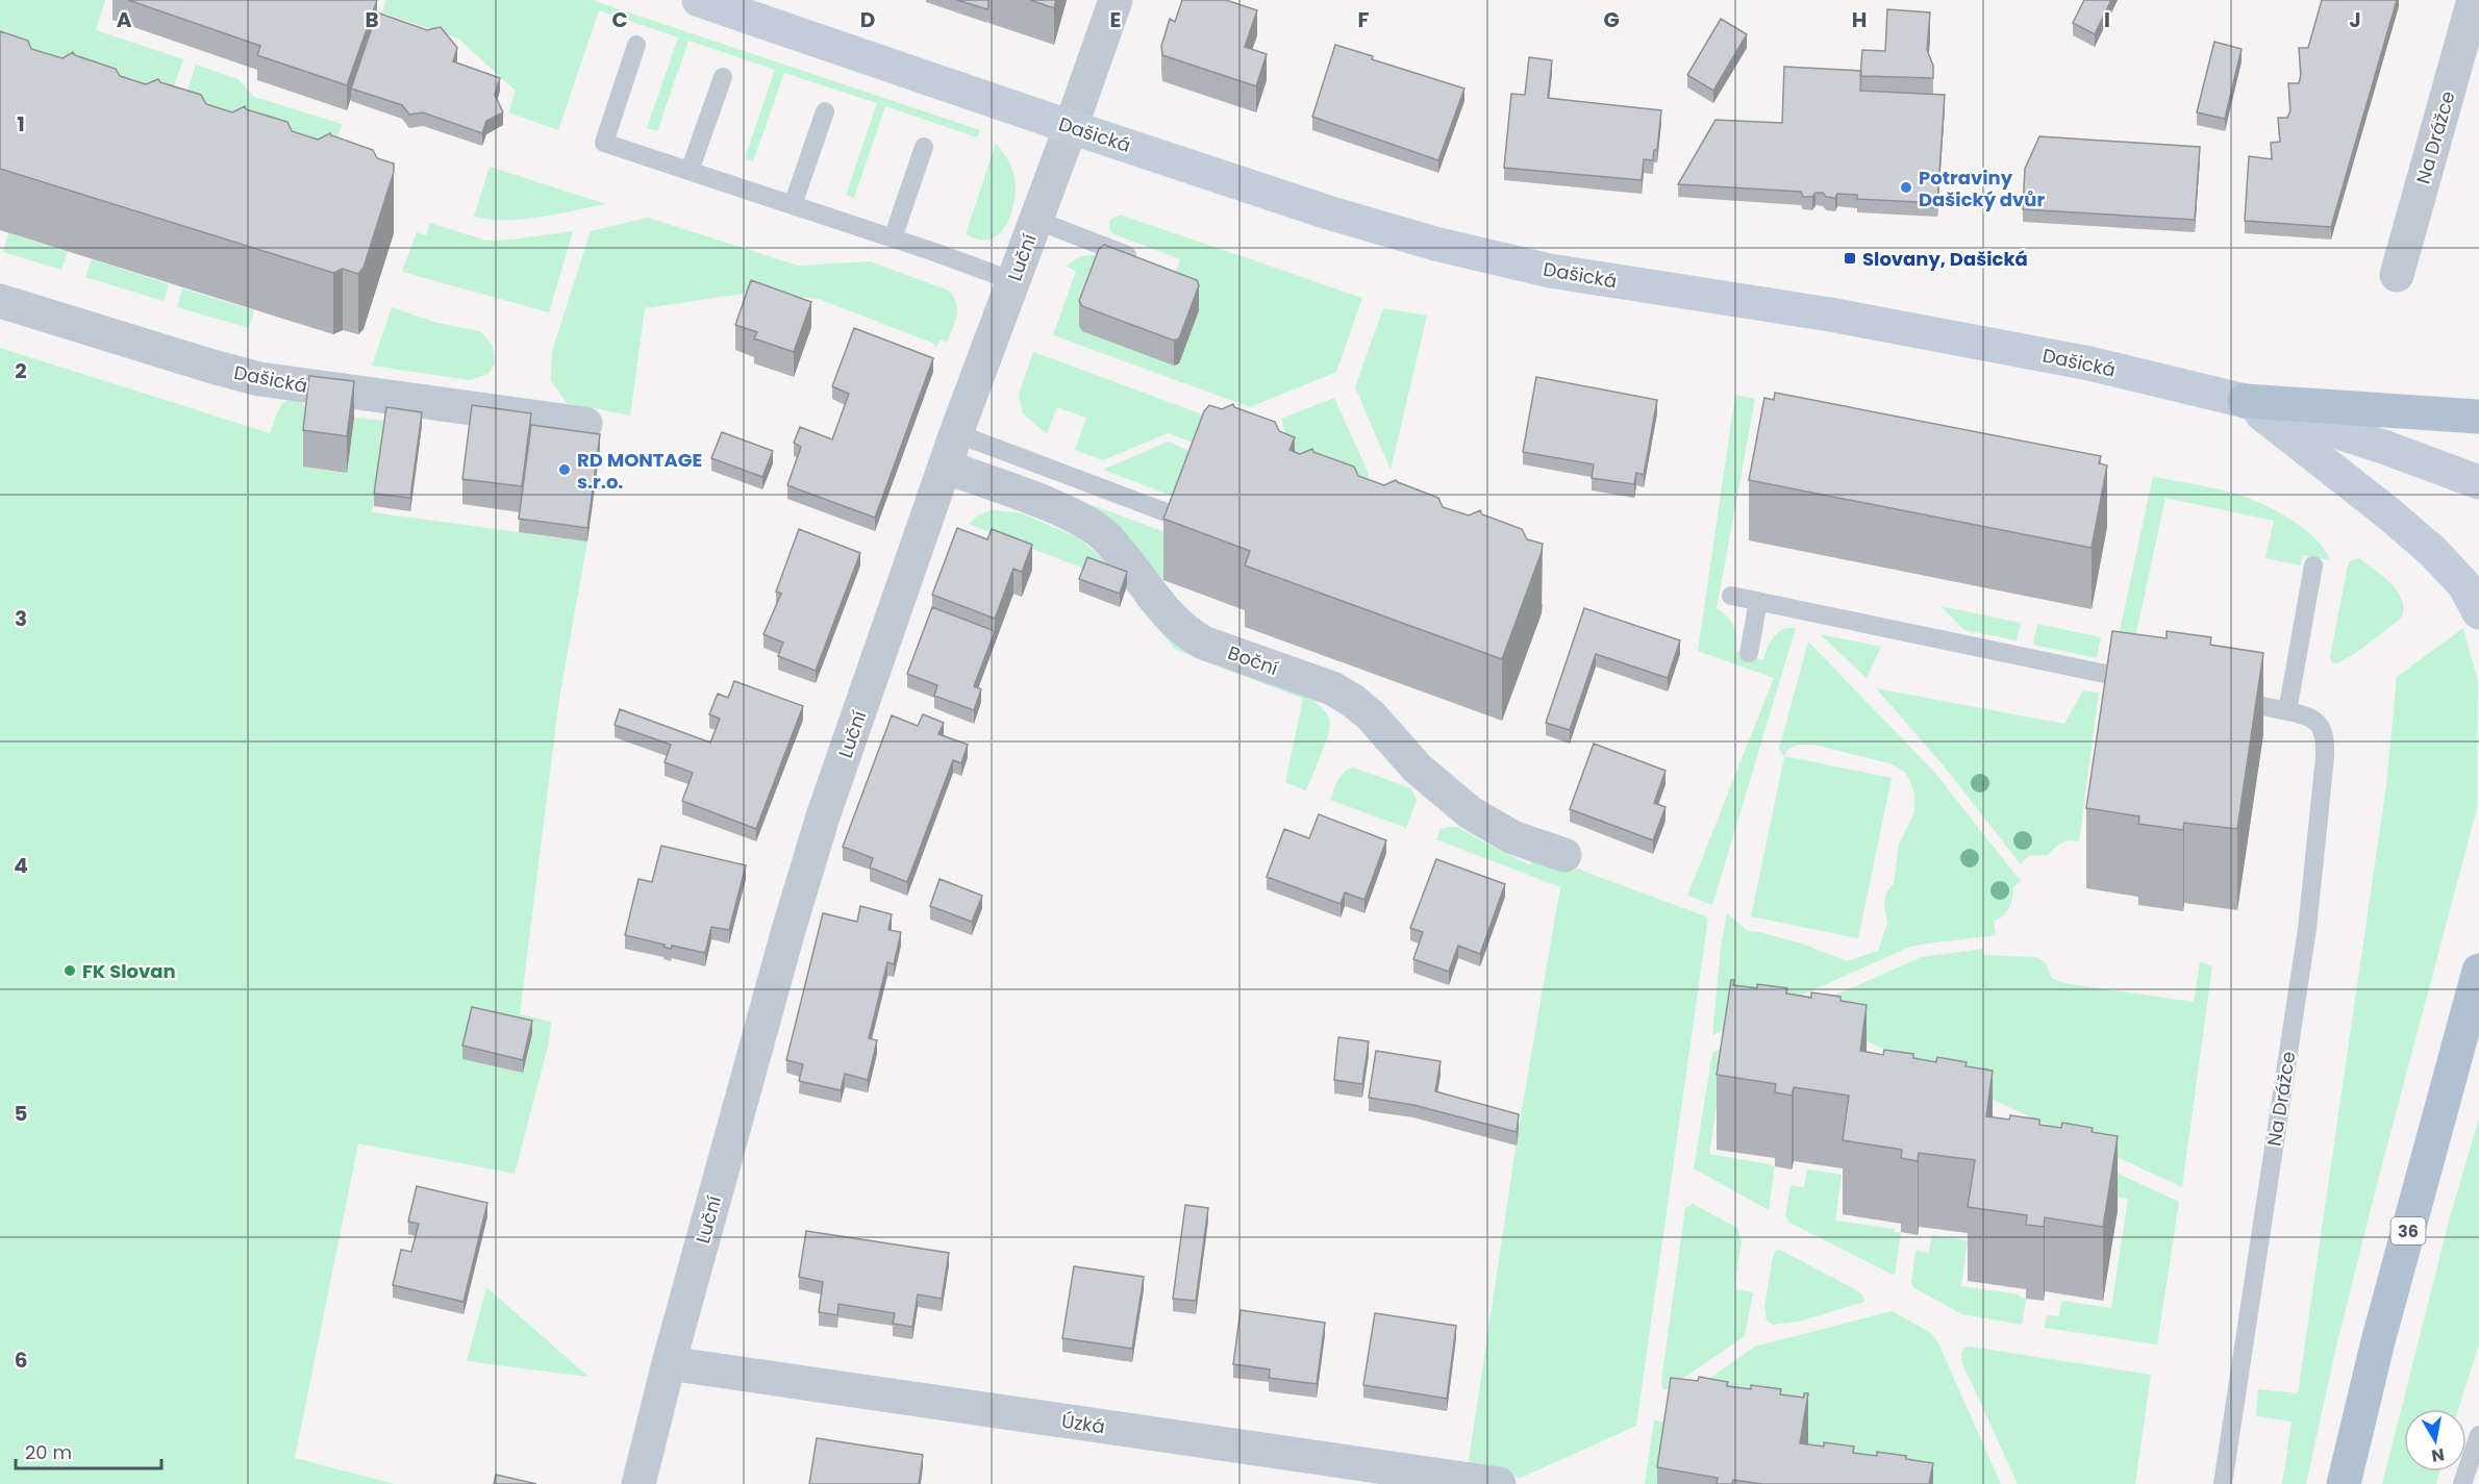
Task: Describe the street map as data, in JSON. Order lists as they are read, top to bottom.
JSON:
{
  "streets": {
    "main road": ["Dašická", "36"],
    "street": [
      "Na Drážce",
      "Luční",
      "Boční",
      "Úzká"
    ]
  },
  "crossings": [
    ["Dašická", "Luční"],
    ["Luční", "Boční"],
    ["Luční", "Úzká"]
  ],
  "places": {
    "other": ["Potraviny Dašický dvůr", "RD MONTAGE s.r.o.", "FK Slovan"],
    "transit": ["Slovany, Dašická"]
  },
  "scale_bar": "20 m",
  "north": "bottom",
  "grid": {
    "columns": [
      "A",
      "B",
      "C",
      "D",
      "E",
      "F",
      "G",
      "H",
      "I",
      "J"
    ],
    "rows": [
      "1",
      "2",
      "3",
      "4",
      "5",
      "6"
    ]
  }
}
